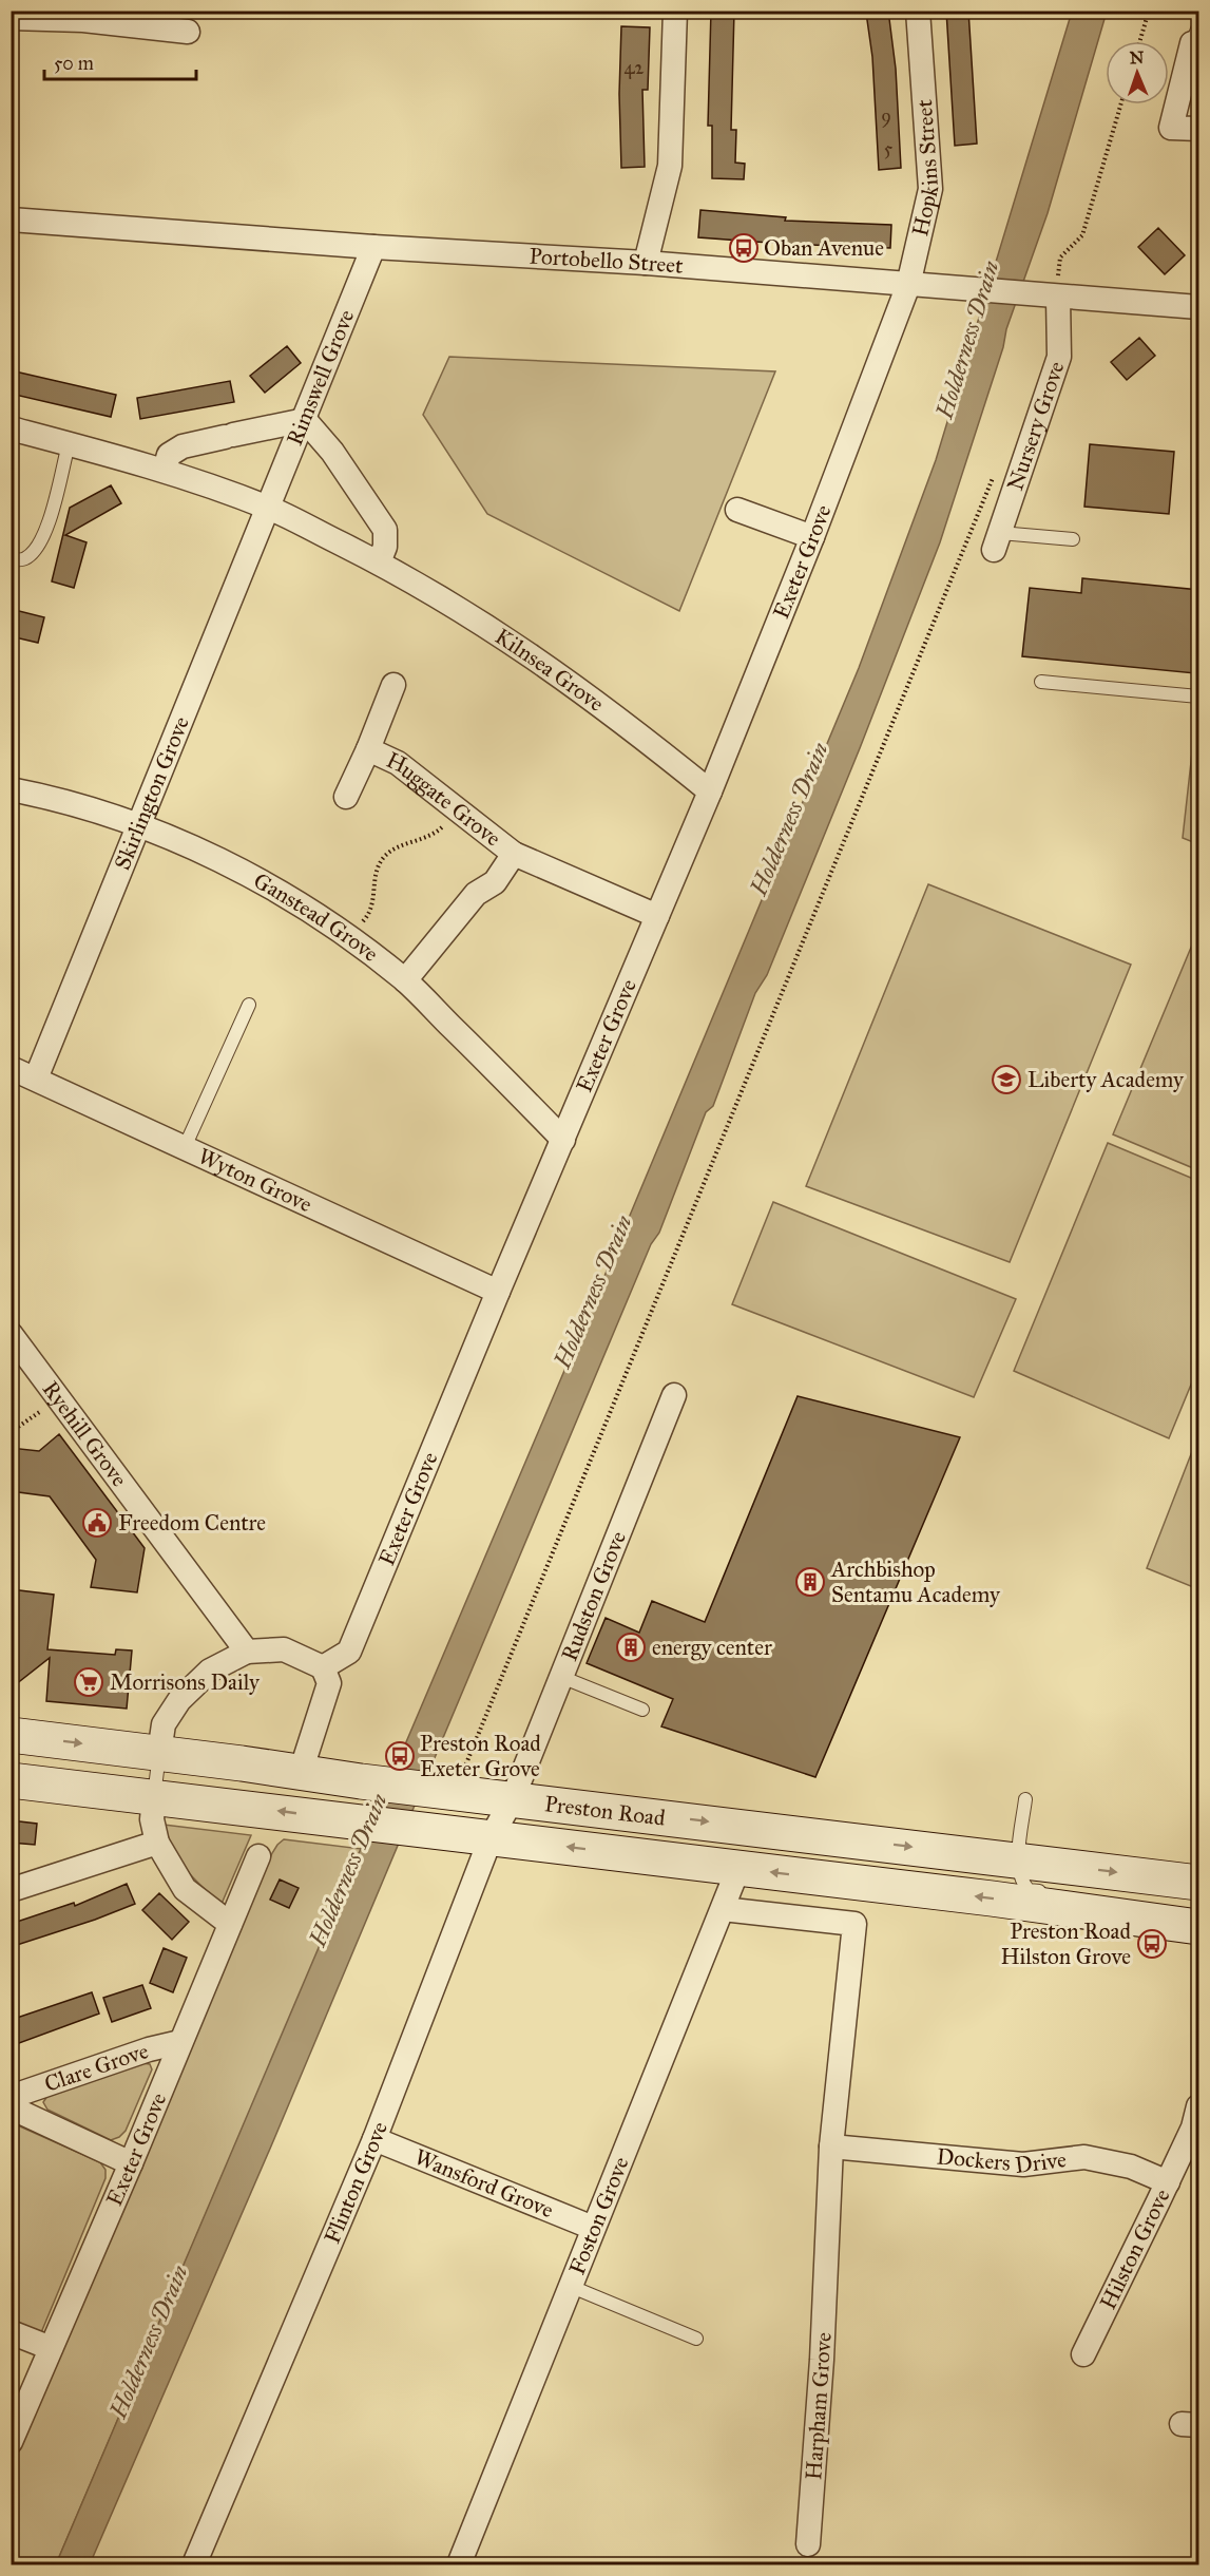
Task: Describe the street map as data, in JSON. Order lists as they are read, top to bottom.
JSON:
{
  "streets": {
    "street": [
      "Hopkins Street",
      "Portobello Street",
      "Rimswell Grove",
      "Nursery Grove",
      "Exeter Grove",
      "Kilnsea Grove",
      "Skirlington Grove",
      "Huggate Grove",
      "Ganstead Grove",
      "Wyton Grove",
      "Ryehill Grove",
      "Rudston Grove",
      "Preston Road",
      "Clare Grove",
      "Dockers Drive",
      "Flinton Grove",
      "Wansford Grove",
      "Foston Grove",
      "Hilston Grove",
      "Harpham Grove"
    ]
  },
  "crossings": [
    ["Hopkins Street", "Portobello Street"],
    ["Hopkins Street", "Exeter Grove"],
    ["Portobello Street", "Rimswell Grove"],
    ["Portobello Street", "Nursery Grove"],
    ["Portobello Street", "Exeter Grove"],
    ["Rimswell Grove", "Kilnsea Grove"],
    ["Rimswell Grove", "Skirlington Grove"],
    ["Exeter Grove", "Kilnsea Grove"],
    ["Exeter Grove", "Huggate Grove"],
    ["Exeter Grove", "Ganstead Grove"],
    ["Exeter Grove", "Wyton Grove"],
    ["Exeter Grove", "Clare Grove"],
    ["Kilnsea Grove", "Skirlington Grove"],
    ["Skirlington Grove", "Ganstead Grove"],
    ["Skirlington Grove", "Wyton Grove"],
    ["Huggate Grove", "Ganstead Grove"],
    ["Rudston Grove", "Preston Road"],
    ["Rudston Grove", "Flinton Grove"],
    ["Preston Road", "Flinton Grove"],
    ["Preston Road", "Foston Grove"],
    ["Dockers Drive", "Hilston Grove"],
    ["Dockers Drive", "Harpham Grove"],
    ["Flinton Grove", "Wansford Grove"],
    ["Wansford Grove", "Foston Grove"],
    ["Foston Grove", "Harpham Grove"]
  ],
  "water": ["Holderness Drain"],
  "places": {
    "bus stop": ["Oban Avenue", "Preston Road Exeter Grove", "Preston Road Hilston Grove"],
    "school or university": ["Liberty Academy"],
    "public building": ["Freedom Centre"],
    "building": ["Archbishop Sentamu Academy", "energy center"],
    "supermarket": ["Morrisons Daily"]
  },
  "house_numbers": ["42", "9", "5"],
  "scale_bar": "50 m",
  "north": "top"
}
